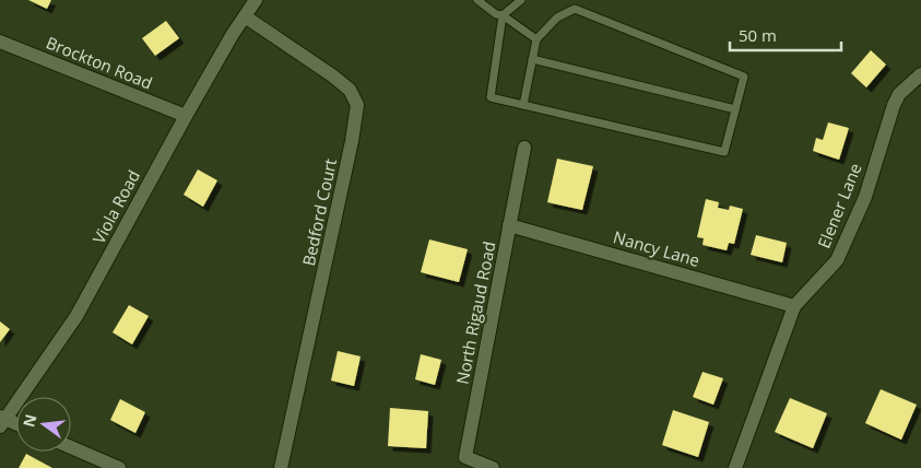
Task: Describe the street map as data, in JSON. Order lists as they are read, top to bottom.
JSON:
{
  "streets": {
    "street": [
      "Brockton Road",
      "Elener Lane",
      "Viola Road",
      "Bedford Court",
      "Nancy Lane",
      "North Rigaud Road"
    ]
  },
  "crossings": [
    ["Brockton Road", "Viola Road"],
    ["Elener Lane", "Nancy Lane"],
    ["Viola Road", "Bedford Court"],
    ["Nancy Lane", "North Rigaud Road"]
  ],
  "scale_bar": "50 m",
  "north": "left"
}
